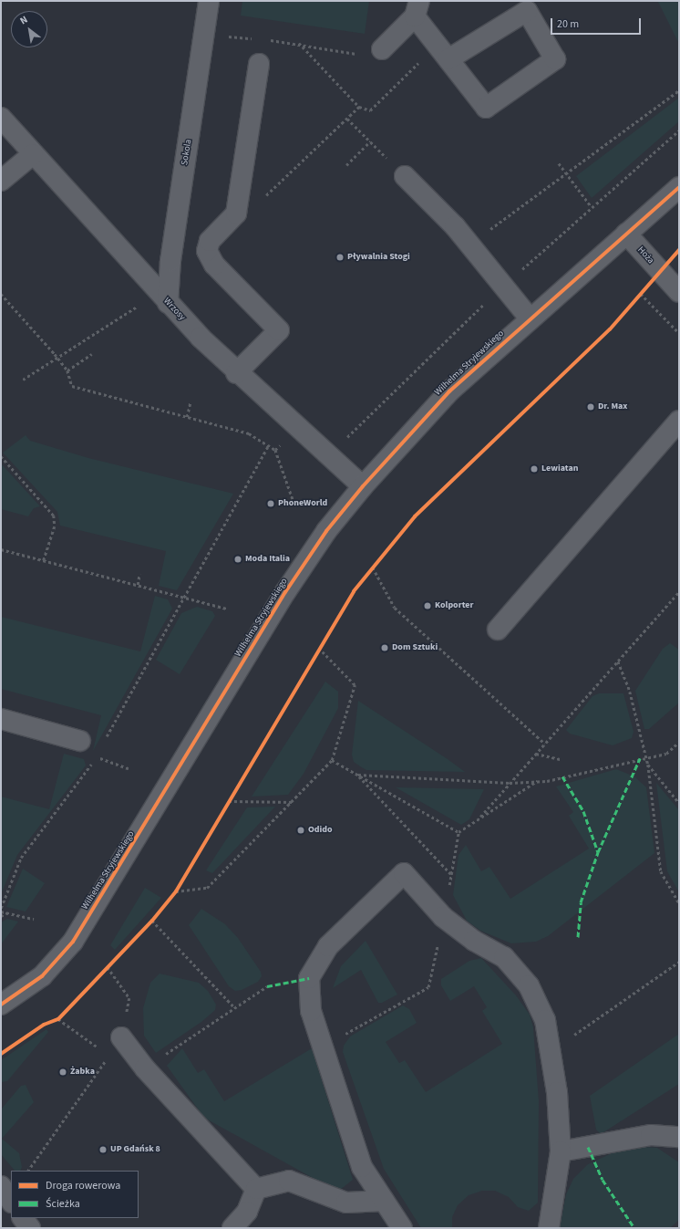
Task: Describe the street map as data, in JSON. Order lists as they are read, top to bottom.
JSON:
{
  "streets": {
    "street": [
      "Sokola",
      "Hoża",
      "Wrzosy",
      "Wilhelma Stryjewskiego"
    ]
  },
  "crossings": [
    ["Sokola", "Wrzosy"],
    ["Hoża", "Wilhelma Stryjewskiego"],
    ["Wrzosy", "Wilhelma Stryjewskiego"]
  ],
  "places": [
    "Pływalnia Stogi",
    "Dr. Max",
    "Lewiatan",
    "PhoneWorld",
    "Moda Italia",
    "Kolporter",
    "Dom Sztuki",
    "Odido",
    "Żabka",
    "UP Gdańsk 8"
  ],
  "legend": ["Droga rowerowa", "Ścieżka"],
  "scale_bar": "20 m",
  "north": "top left"
}
